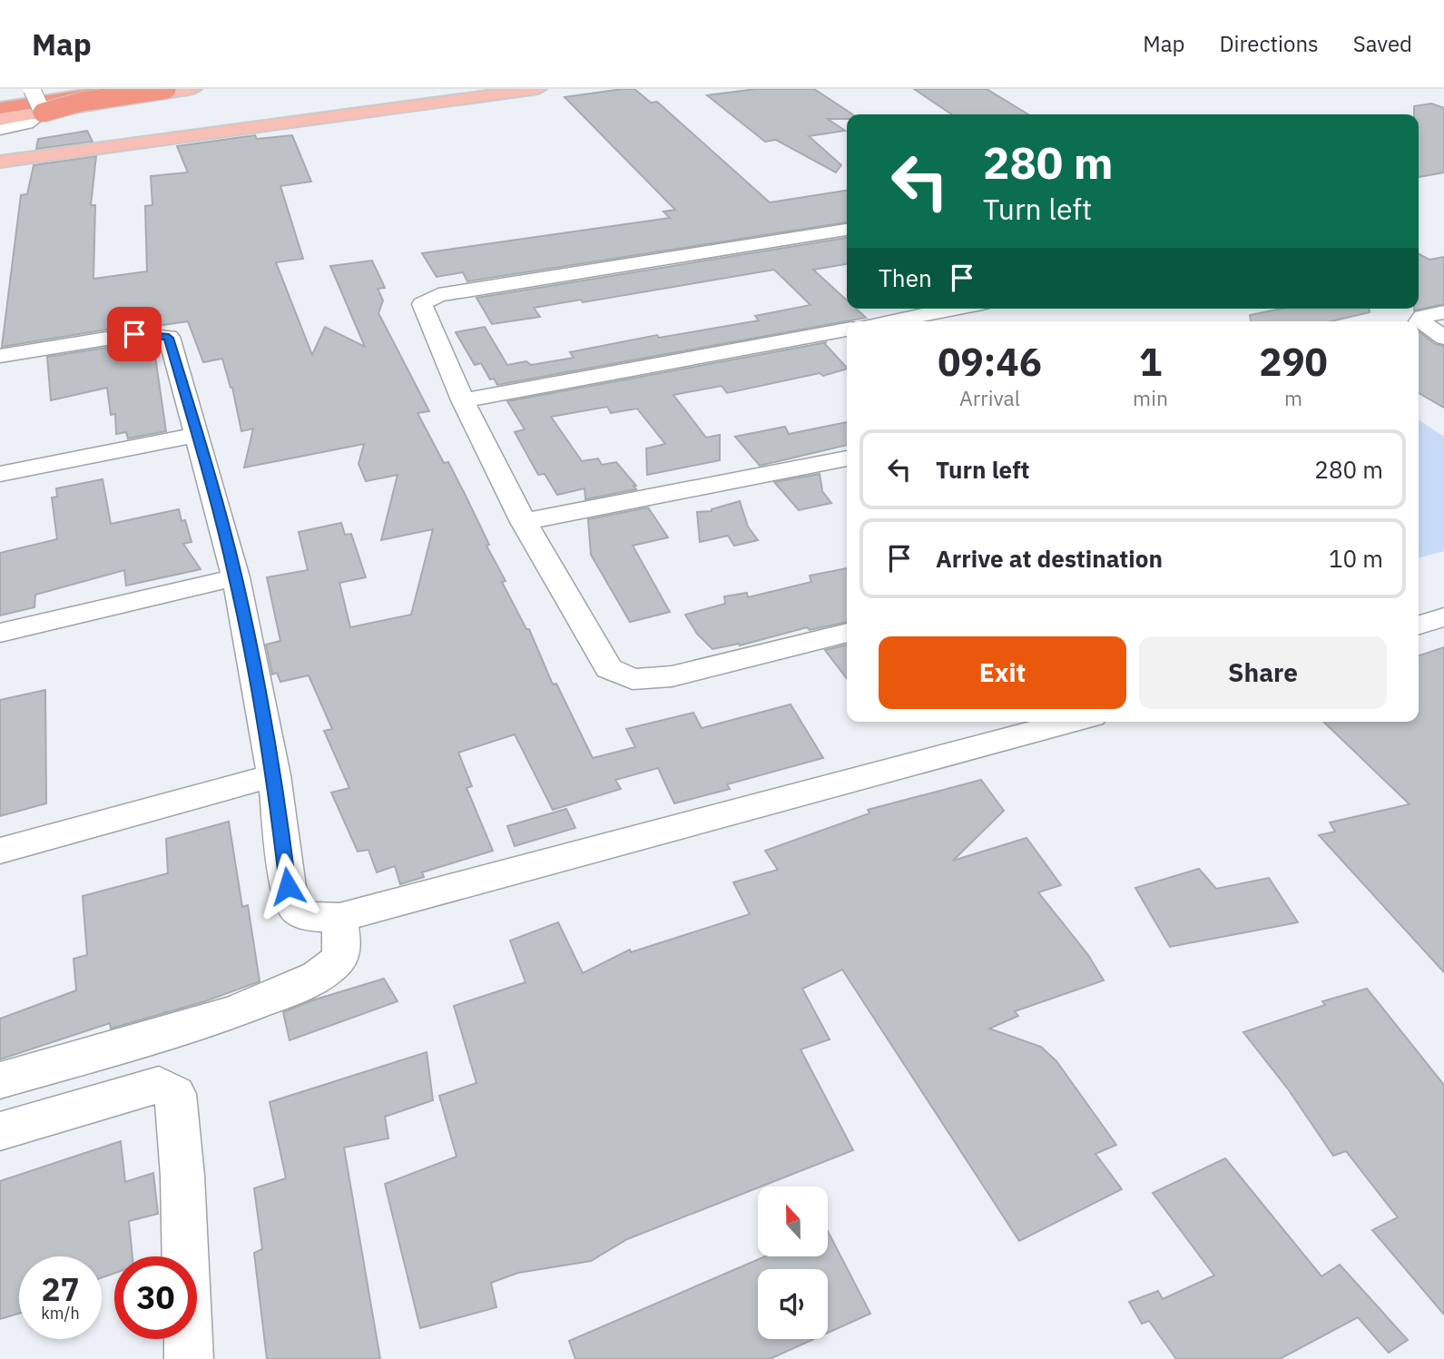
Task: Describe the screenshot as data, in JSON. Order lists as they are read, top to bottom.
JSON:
{
  "north": "top",
  "page": {
    "header": "Map",
    "nav": ["Map", "Directions", "Saved"],
    "turn": ["280 m", "Turn left"],
    "then": "Then",
    "eta": [
      "09:46",
      "Arrival",
      "1",
      "min",
      "290",
      "m"
    ],
    "list": [
      {
        "name": "Turn left",
        "value": "280 m"
      },
      {
        "name": "Arrive at destination",
        "value": "10 m"
      }
    ],
    "buttons": ["Exit", "Share"],
    "speed": "27 km/h",
    "limit": "30"
  }
}
